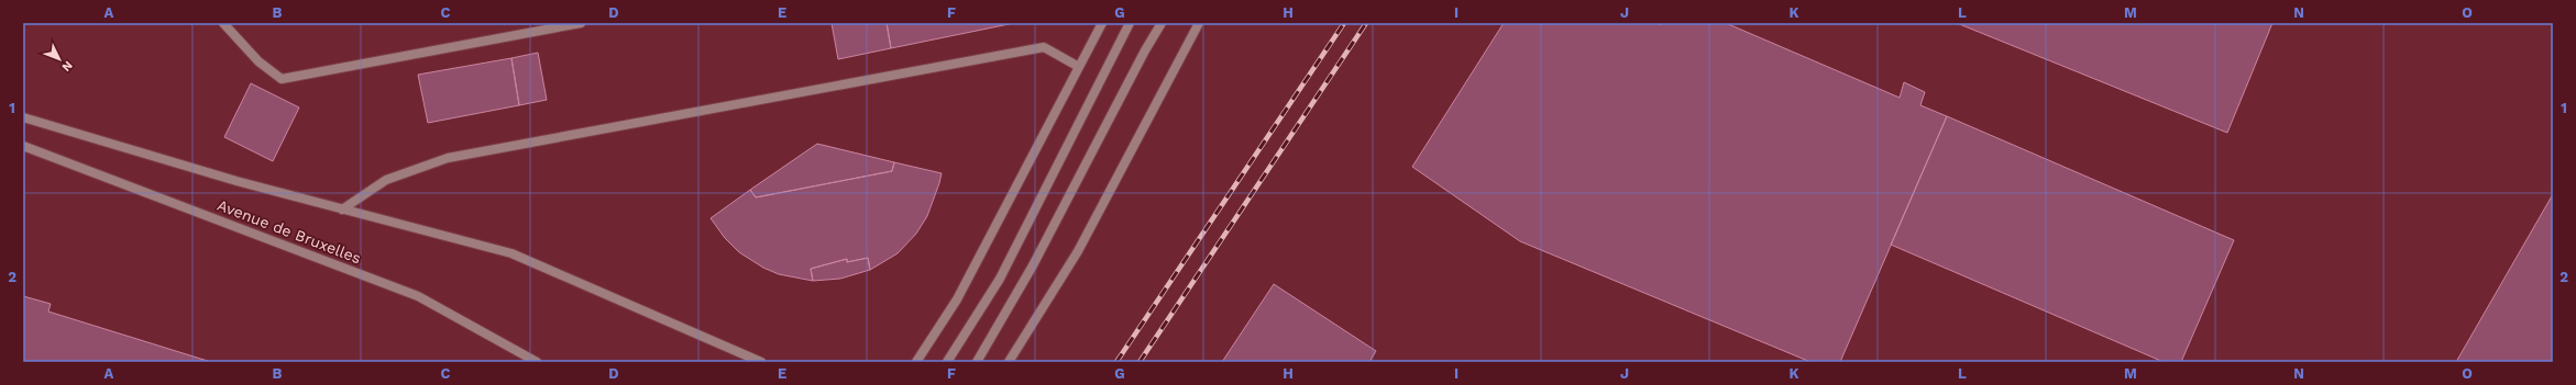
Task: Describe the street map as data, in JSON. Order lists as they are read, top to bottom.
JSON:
{
  "streets": {
    "street": ["Avenue de Bruxelles"]
  },
  "north": "bottom right",
  "grid": {
    "columns": [
      "A",
      "B",
      "C",
      "D",
      "E",
      "F",
      "G",
      "H",
      "I",
      "J",
      "K",
      "L",
      "M",
      "N",
      "O"
    ],
    "rows": ["1", "2"]
  }
}
